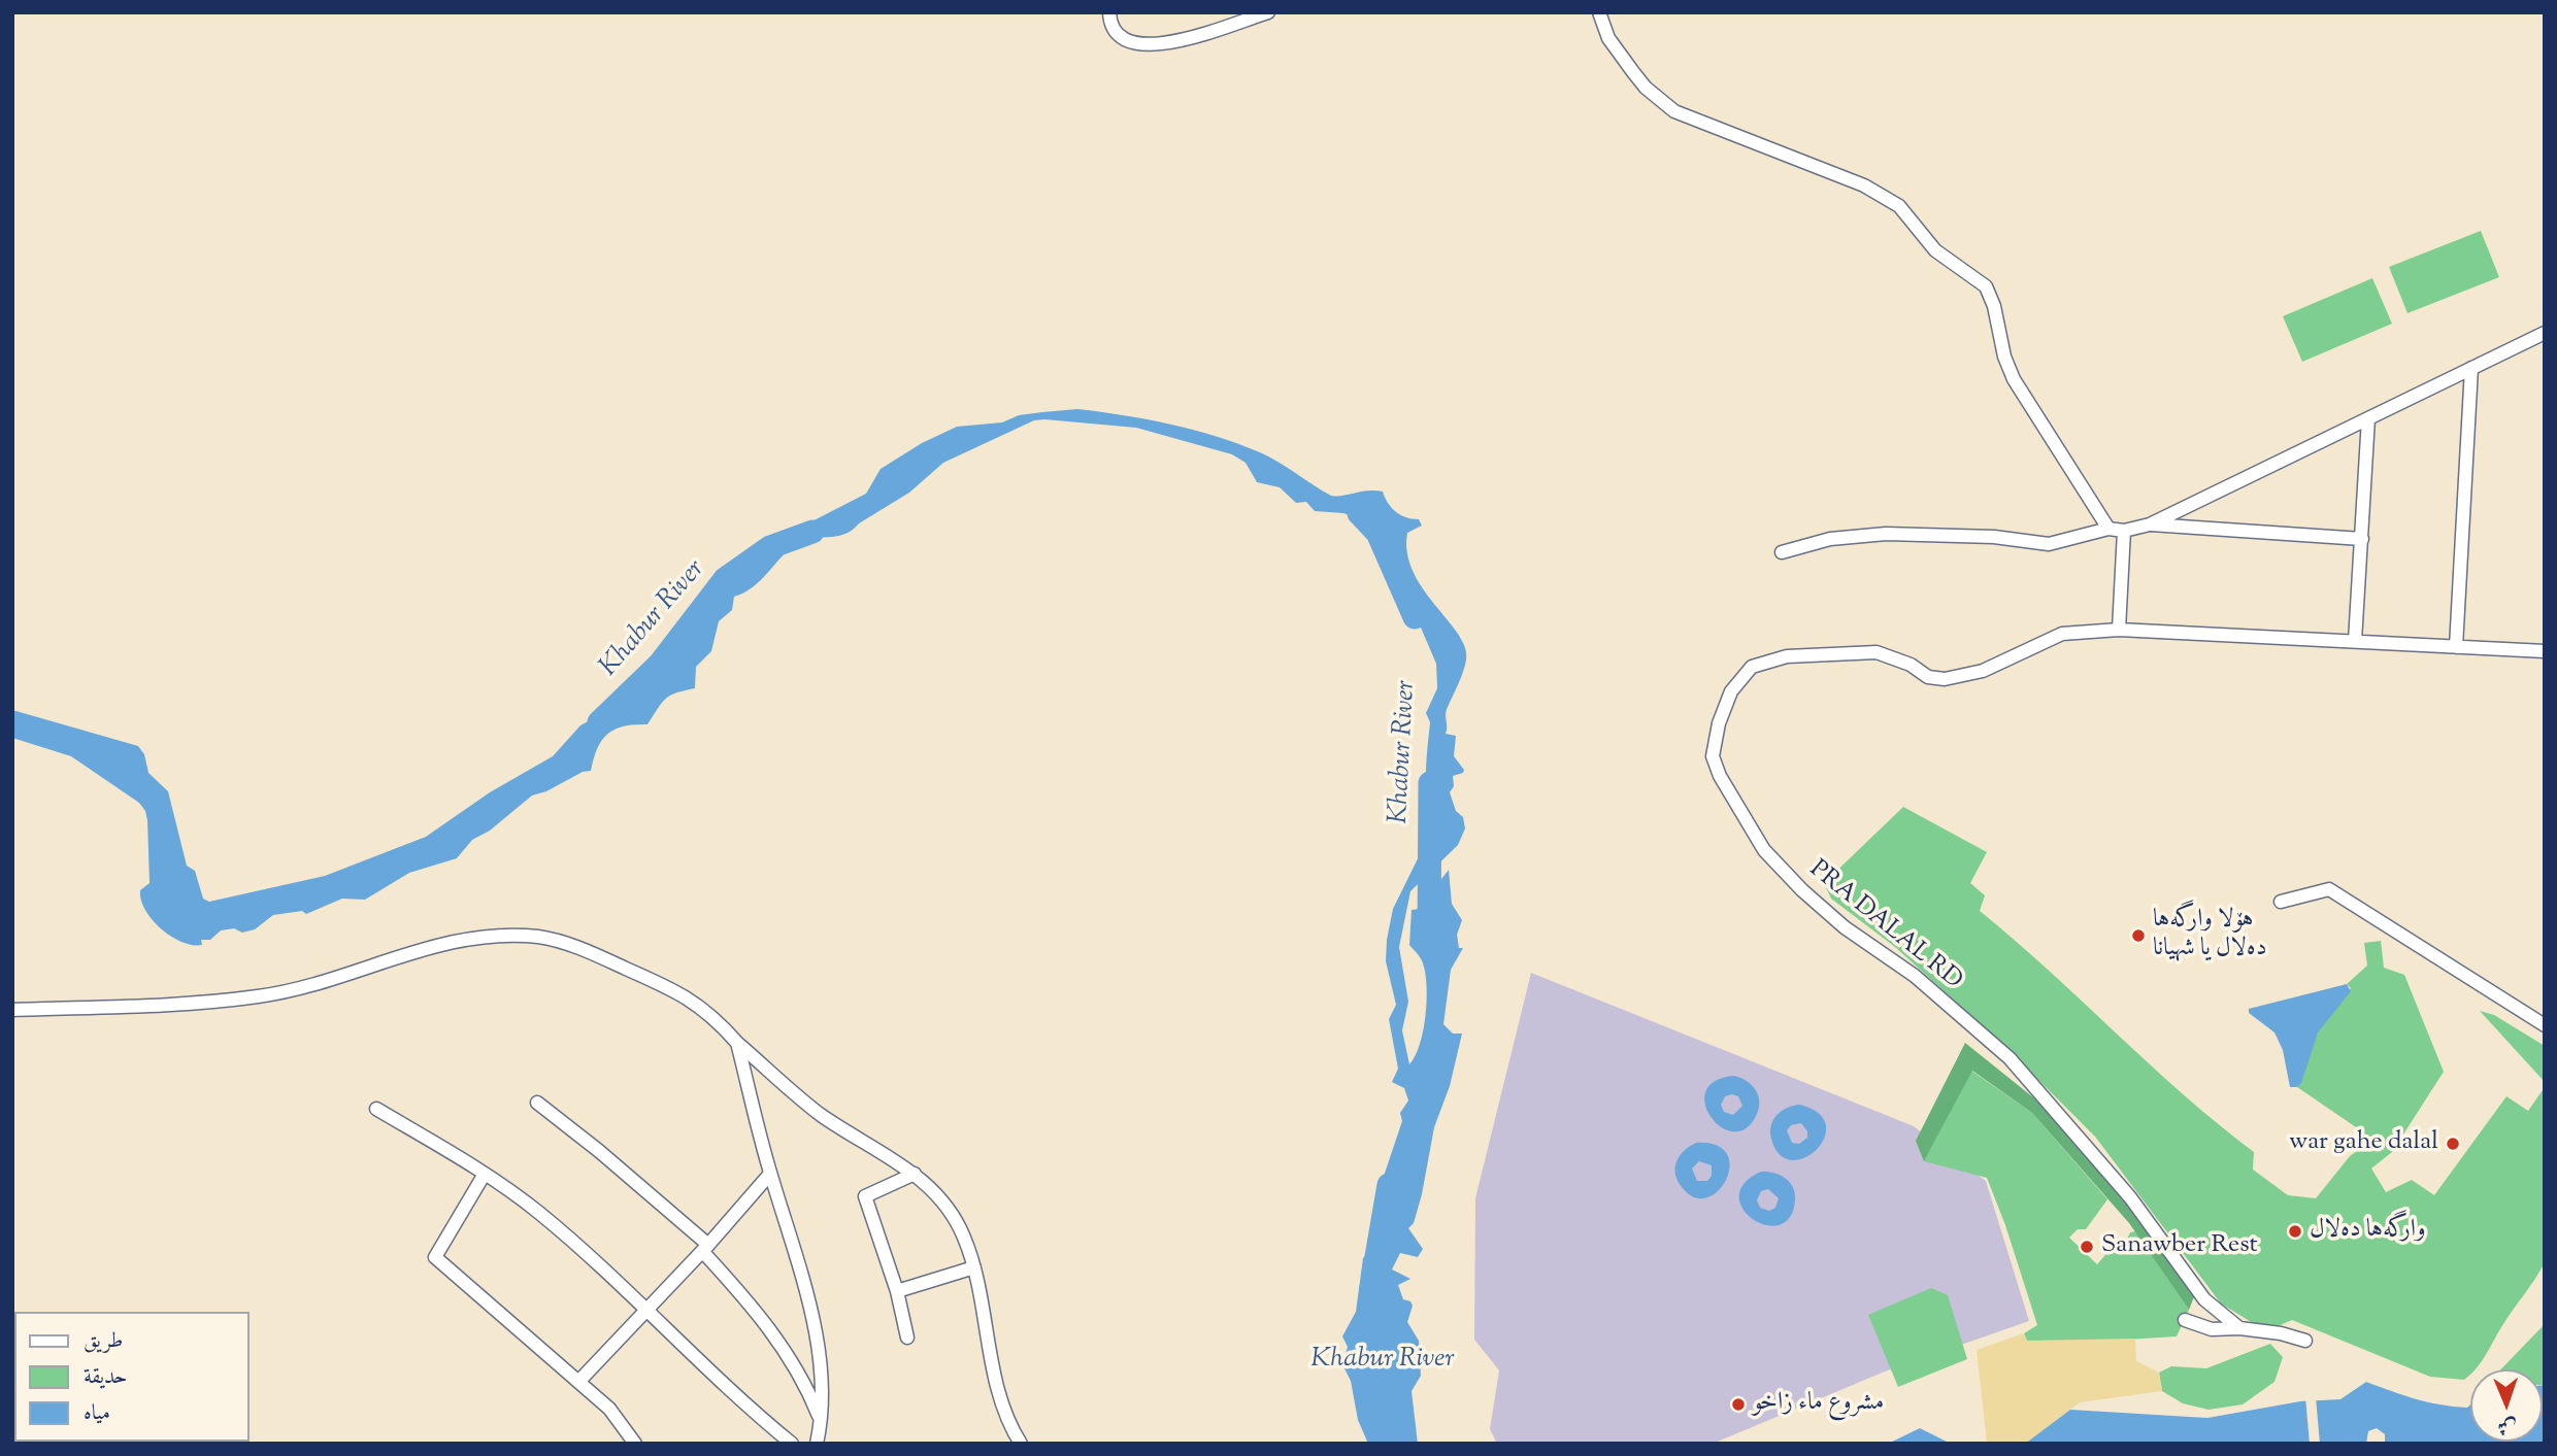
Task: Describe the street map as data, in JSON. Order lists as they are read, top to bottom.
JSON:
{
  "streets": {
    "street": ["PRA DALAL RD"]
  },
  "water": ["Khabur River"],
  "places": [
    "هۆلا وارگەها دەلال یا شهیانا",
    "war gahe dalal",
    "وارگەها دەلال",
    "Sanawber Rest",
    "مشروع ماء زاخو"
  ],
  "legend": ["طريق", "حديقة", "مياه"],
  "north": "bottom"
}
